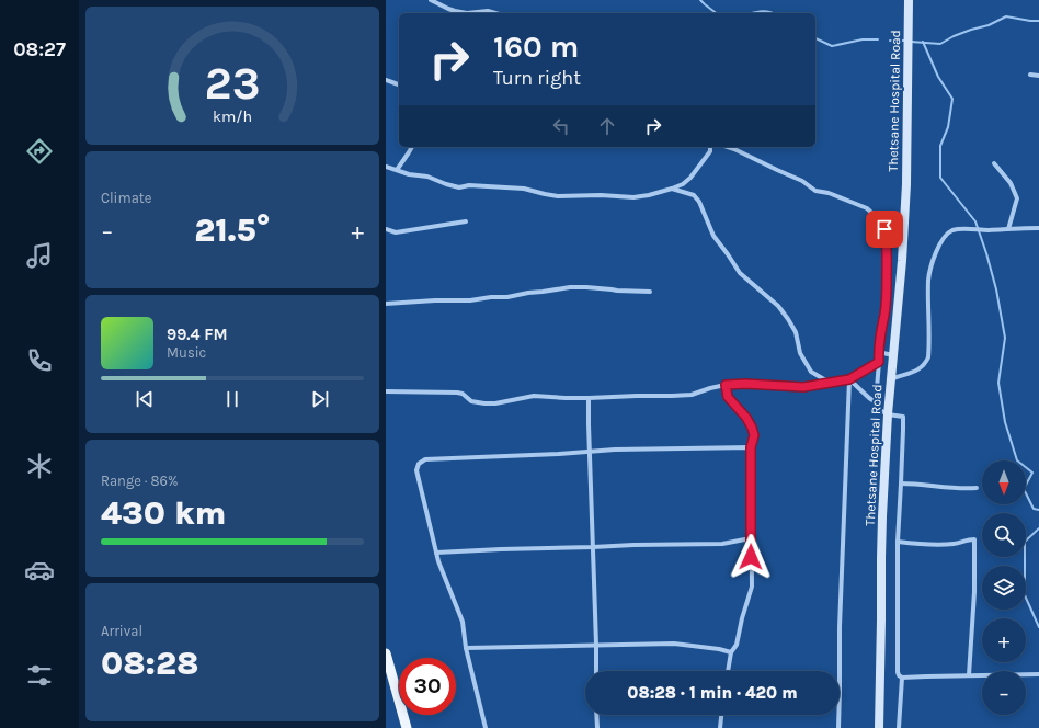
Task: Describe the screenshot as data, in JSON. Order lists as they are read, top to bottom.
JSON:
{
  "streets": {
    "main road": ["Thetsane Hospital Road"]
  },
  "north": "bottom",
  "page": {
    "tabs": "08:27",
    "turn": ["160 m", "Turn right"],
    "tile": [
      "Climate",
      ["Range · 86%", "430 km"],
      ["Arrival", "08:28"]
    ],
    "heat": ["−", "21.5°", "+"],
    "song": ["99.4 FM", "Music"],
    "map_buttons": ["+", "−"],
    "limit": "30",
    "trip": "08:28 · 1 min · 420 m",
    "gauge": ["23", "km/h"]
  }
}
